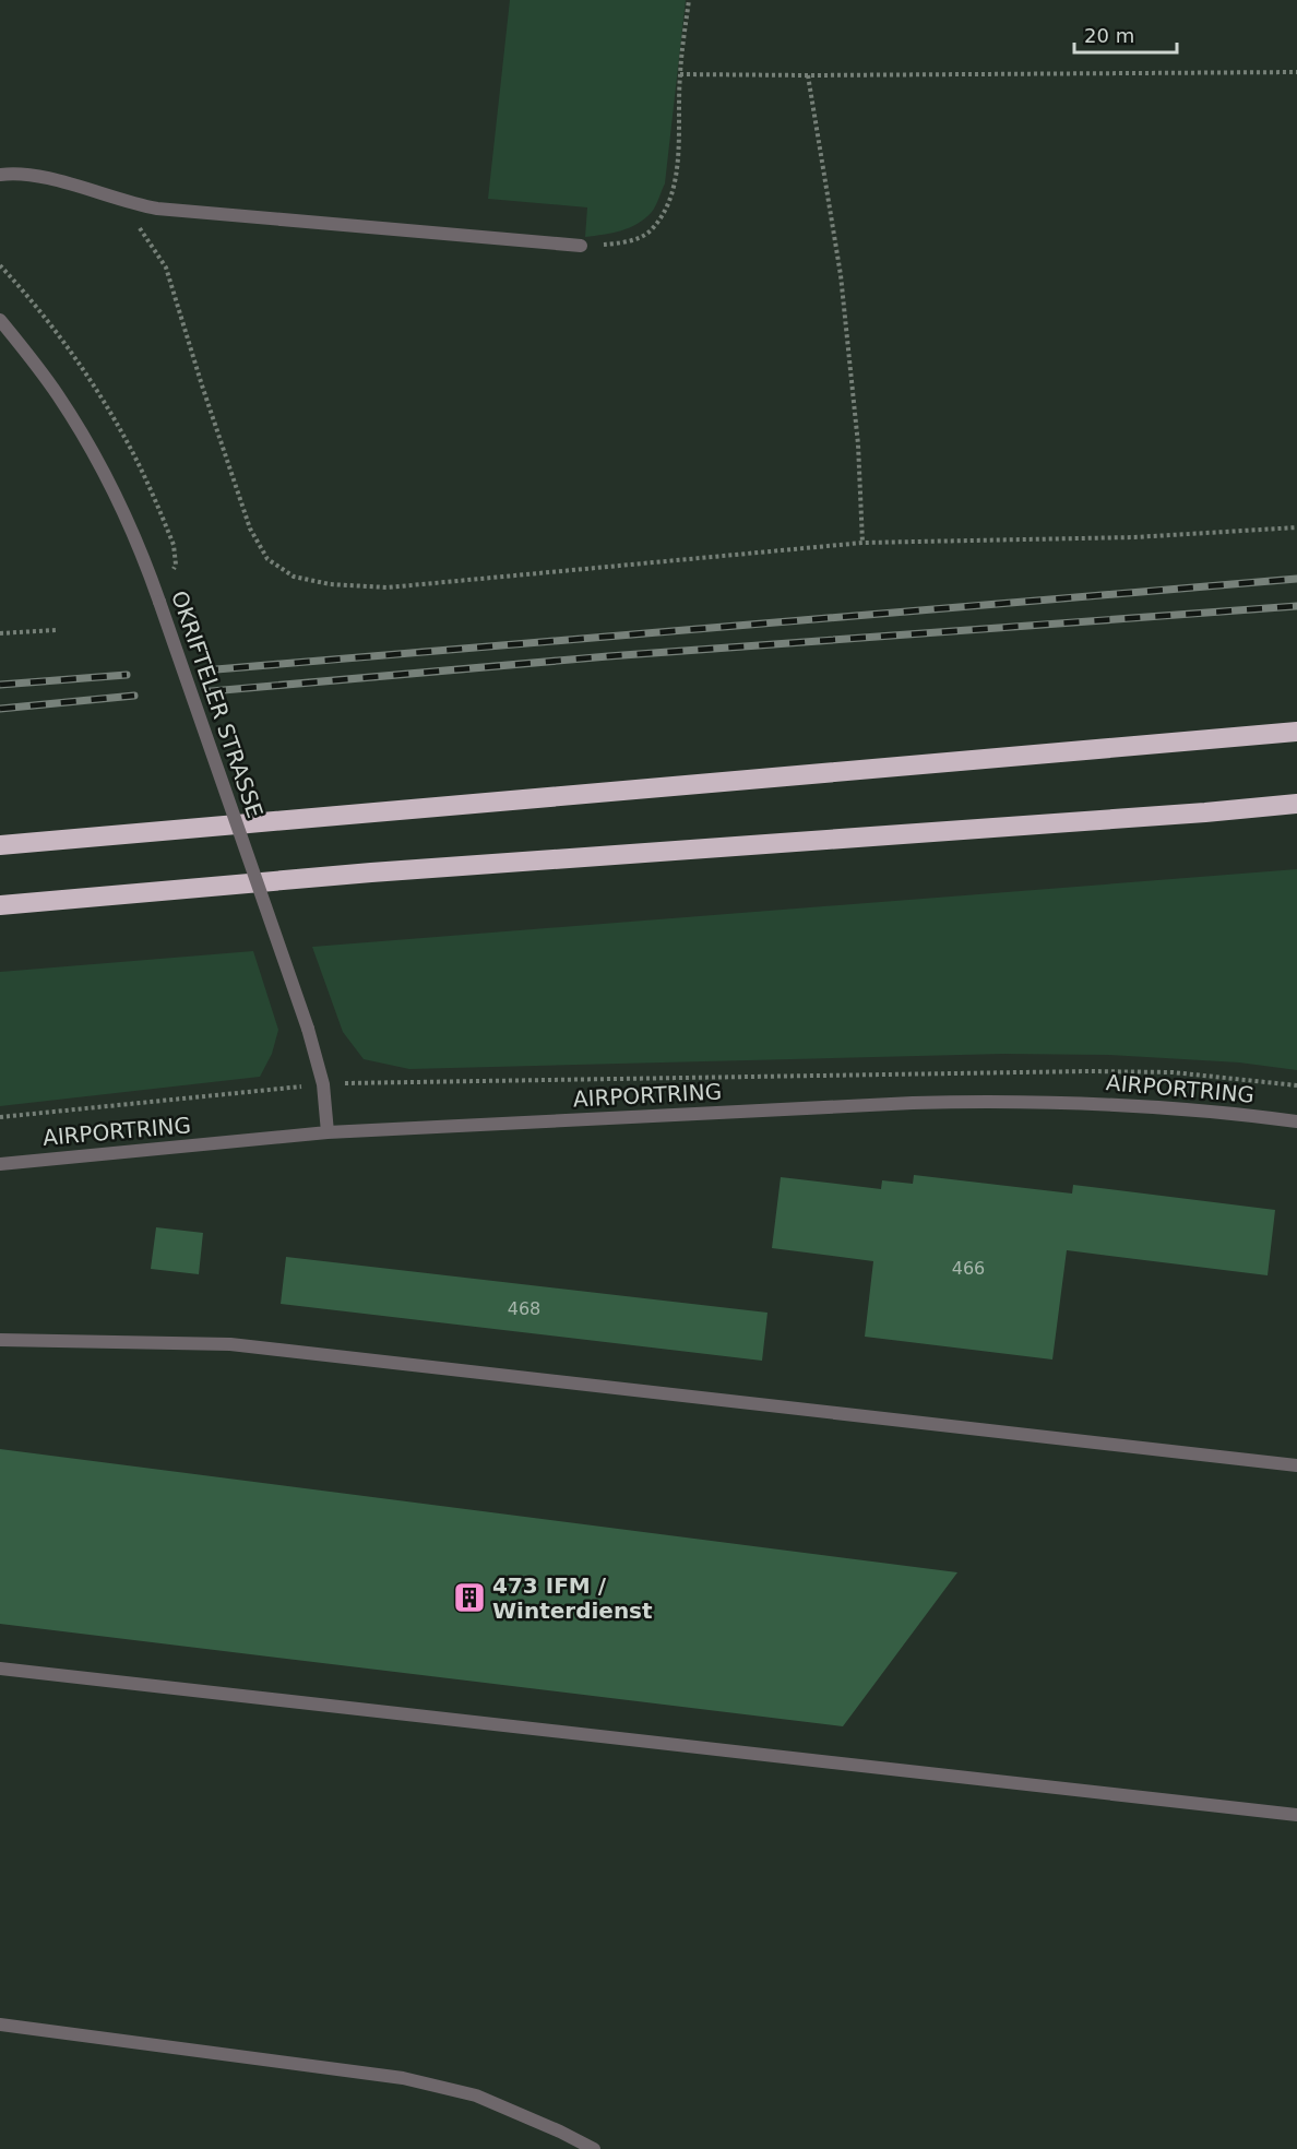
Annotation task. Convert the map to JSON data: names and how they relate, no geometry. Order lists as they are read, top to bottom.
{
  "streets": {
    "street": ["OKRIFTELER STRASSE", "AIRPORTRING"]
  },
  "crossings": [
    ["OKRIFTELER STRASSE", "AIRPORTRING"]
  ],
  "places": {
    "building": ["473 IFM / Winterdienst"]
  },
  "house_numbers": ["466", "468"],
  "scale_bar": "20 m"
}
